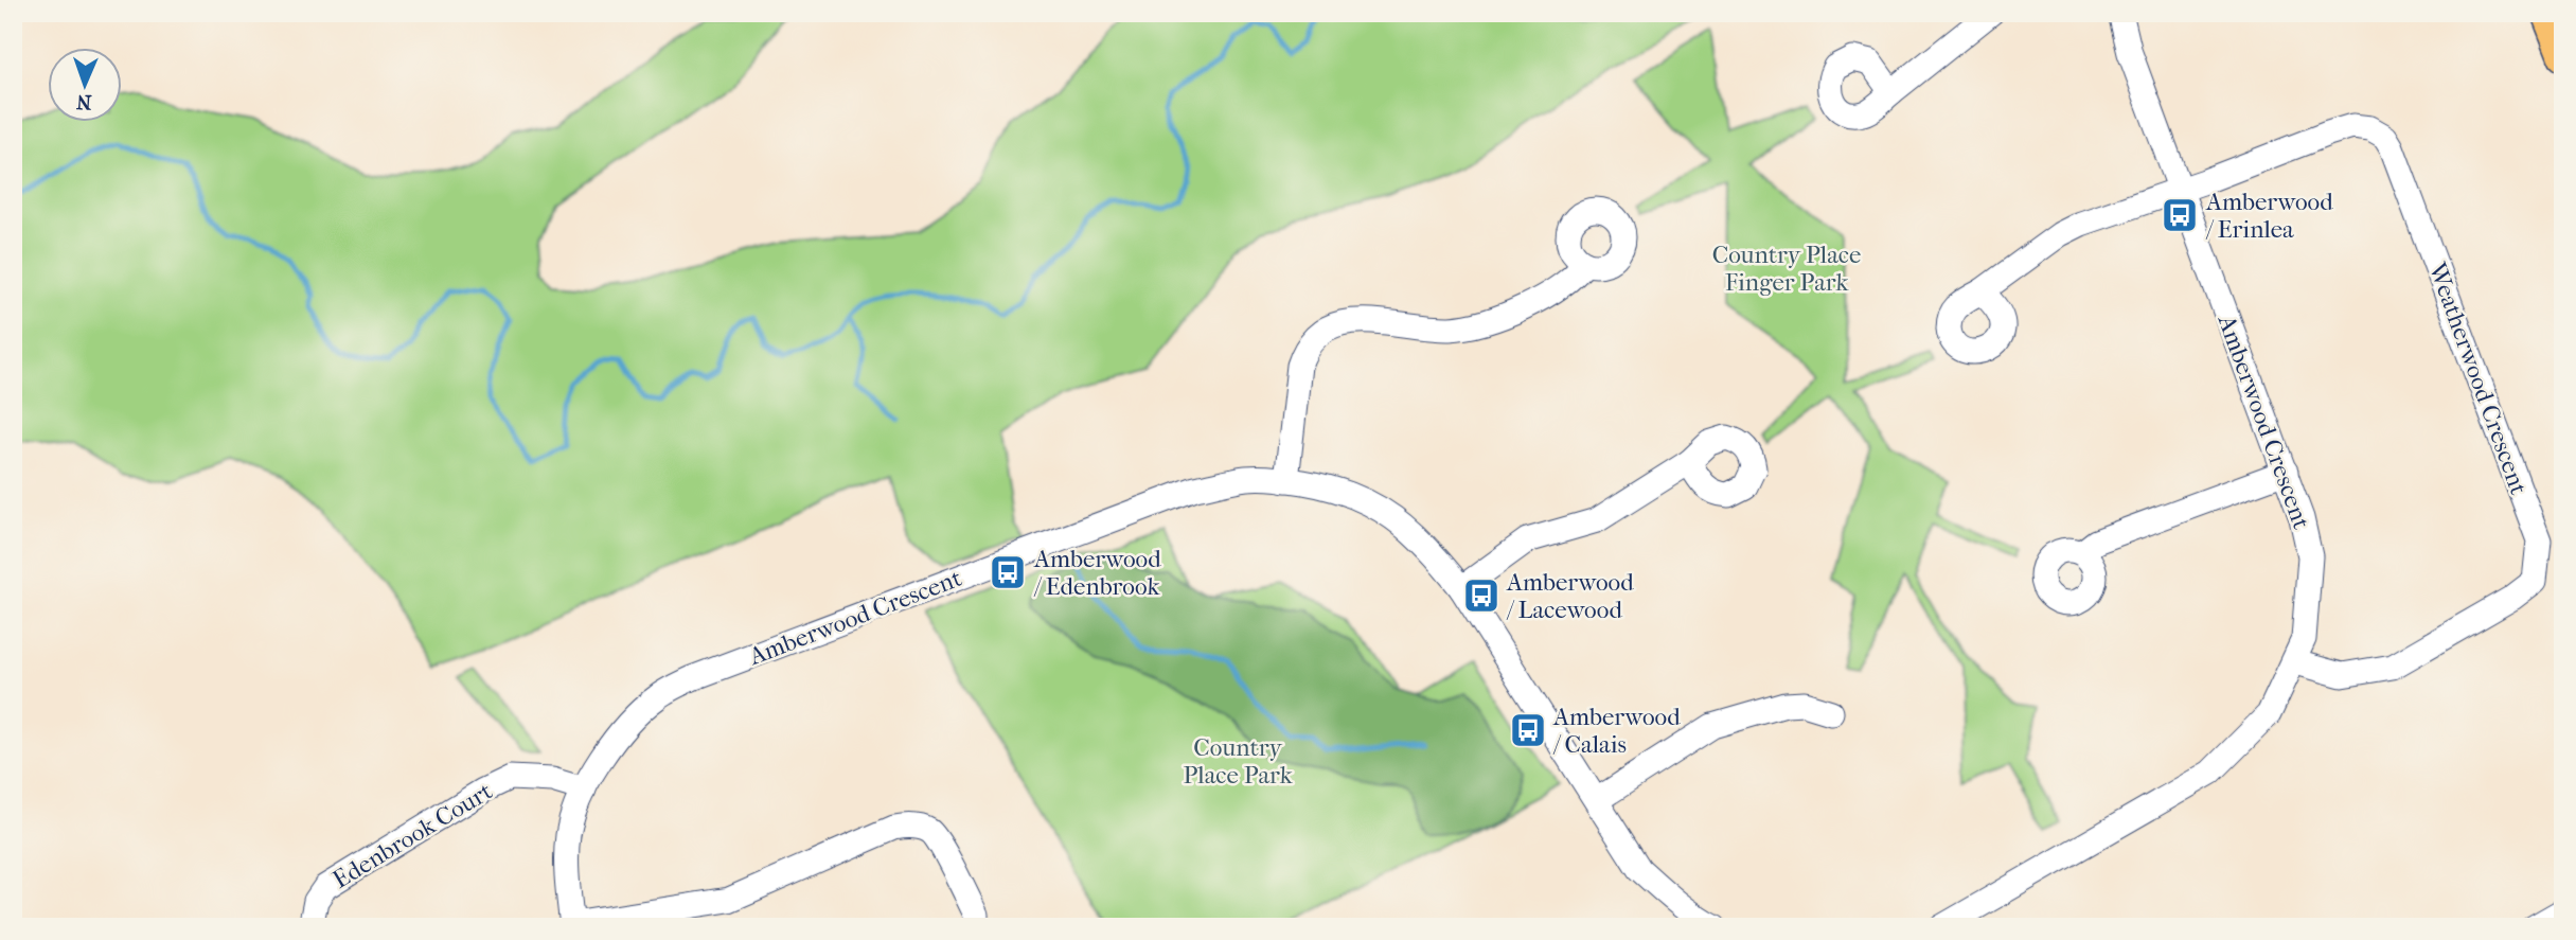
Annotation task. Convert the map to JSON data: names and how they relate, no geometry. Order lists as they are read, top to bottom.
{
  "streets": {
    "street": ["Weatherwood Crescent", "Amberwood Crescent", "Edenbrook Court"]
  },
  "crossings": [
    ["Weatherwood Crescent", "Amberwood Crescent"],
    ["Amberwood Crescent", "Edenbrook Court"]
  ],
  "parks": ["Country Place Finger Park", "Country Place Park"],
  "places": {
    "bus stop": [
      "Amberwood / Erinlea",
      "Amberwood / Edenbrook",
      "Amberwood / Lacewood",
      "Amberwood / Calais"
    ]
  },
  "north": "bottom"
}
